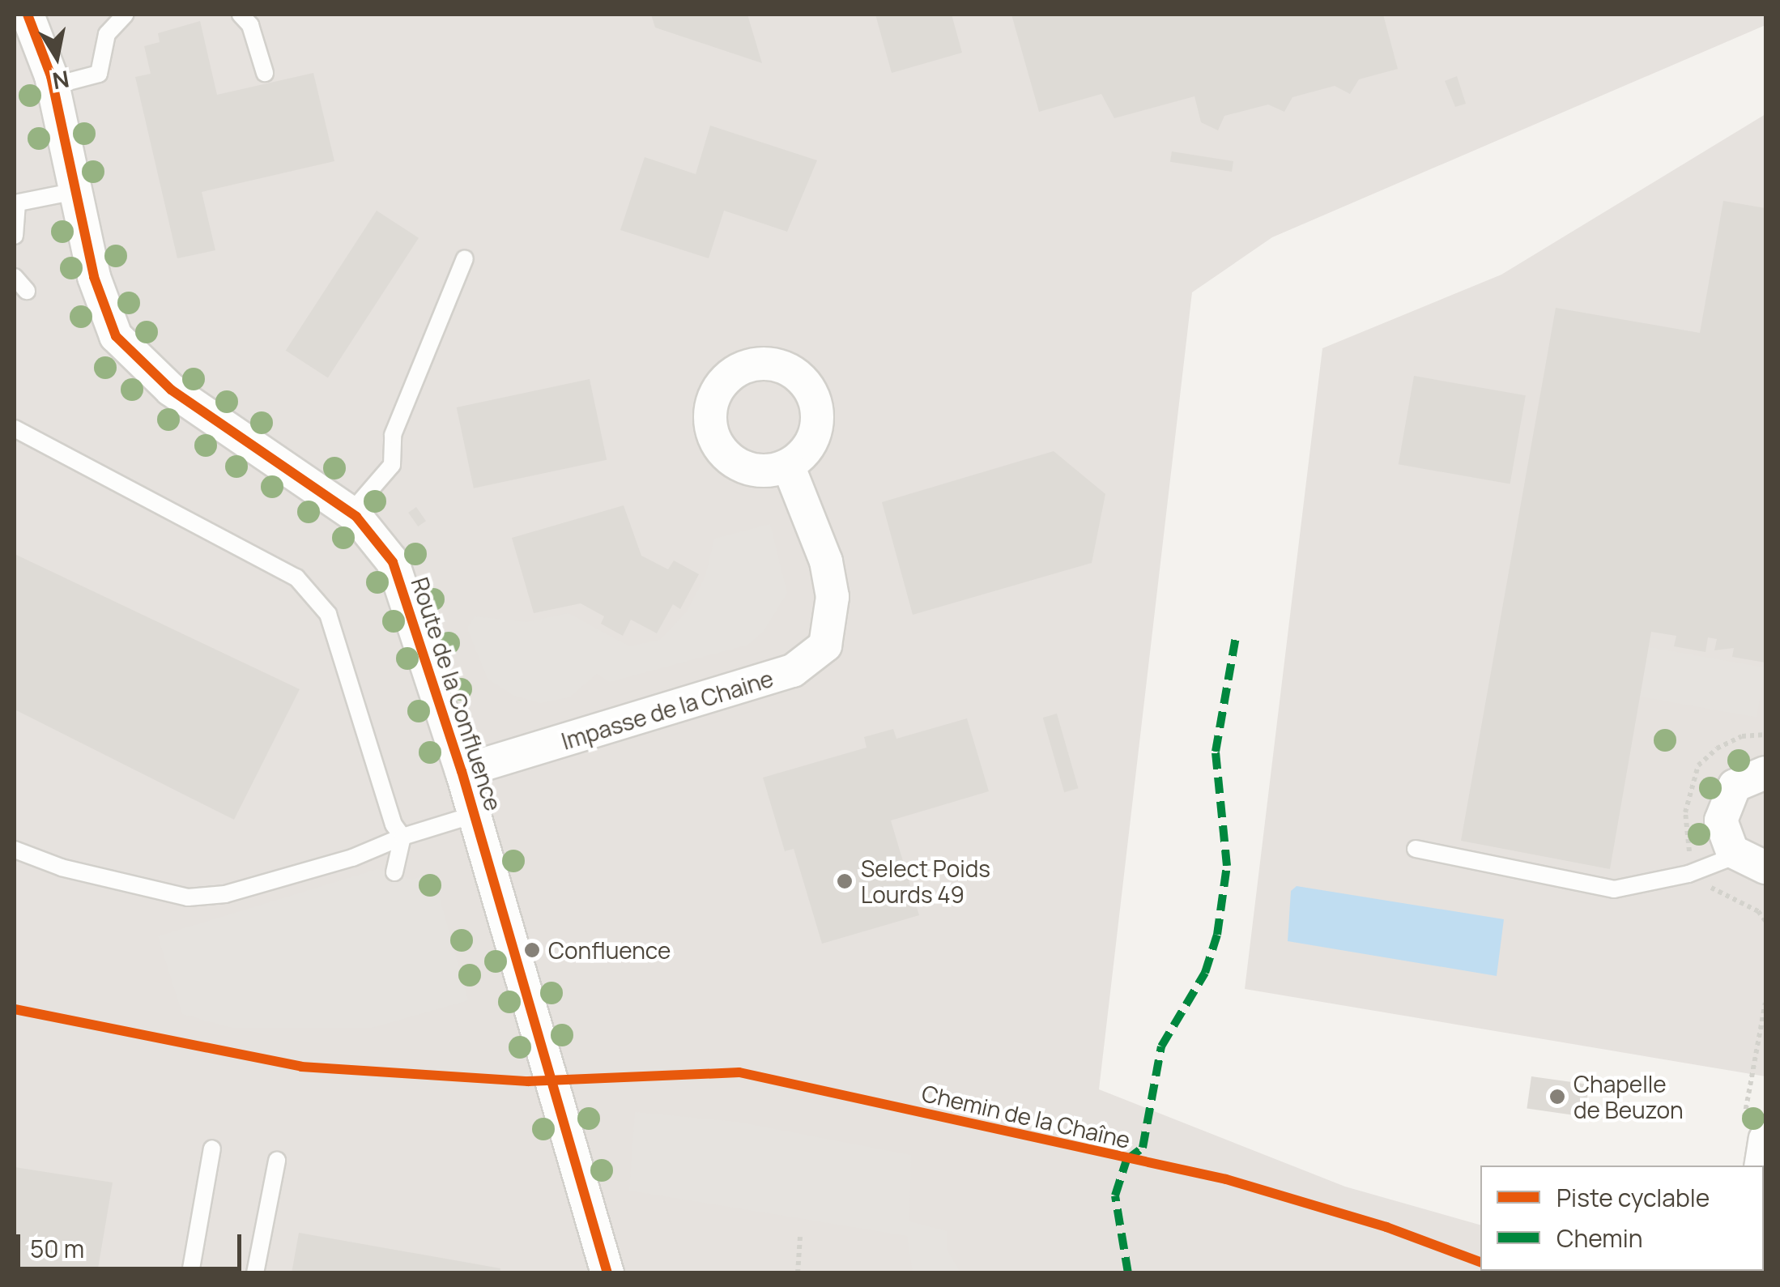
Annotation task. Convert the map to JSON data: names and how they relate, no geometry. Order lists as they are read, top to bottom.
{
  "streets": {
    "street": ["Route de la Confluence", "Impasse de la Chaine"],
    "cycle path": ["Chemin de la Chaîne"]
  },
  "crossings": [
    ["Route de la Confluence", "Impasse de la Chaine"]
  ],
  "places": ["Select Poids Lourds 49", "Confluence", "Chapelle de Beuzon"],
  "legend": ["Piste cyclable", "Chemin"],
  "scale_bar": "50 m",
  "north": "bottom"
}
